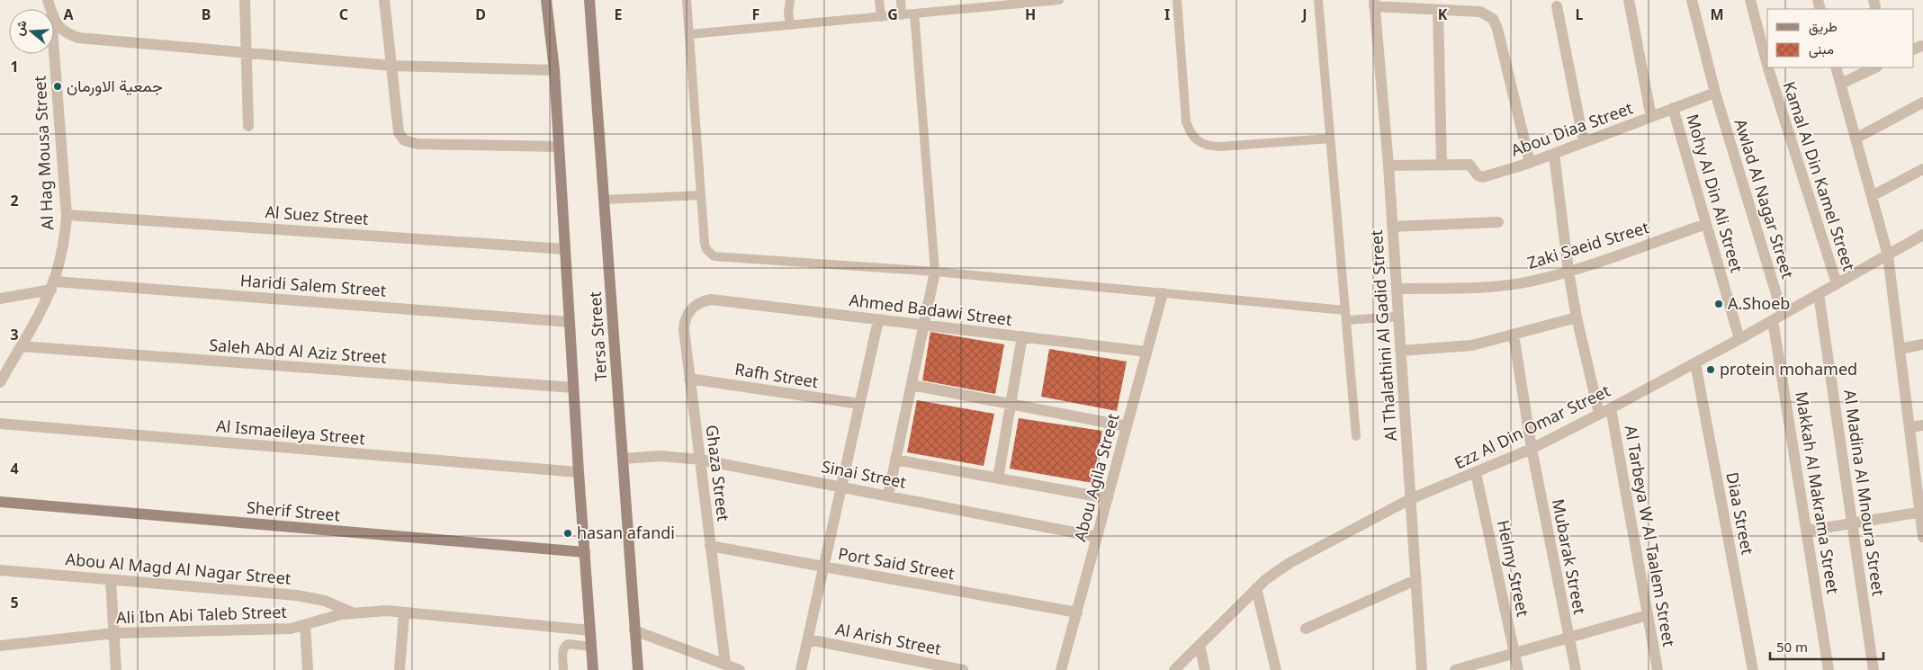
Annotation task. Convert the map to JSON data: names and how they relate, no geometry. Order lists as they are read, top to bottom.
{
  "streets": {
    "main road": ["Tersa Street", "Sherif Street"],
    "street": [
      "Abou Diaa Street",
      "Al Hag Mousa Street",
      "Kamal Al Din Kamel Street",
      "Mohy Al Din Ali Street",
      "Awlad Al Nagar Street",
      "Al Suez Street",
      "Zaki Saeid Street",
      "Haridi Salem Street",
      "Ahmed Badawi Street",
      "Al Thalathini Al Gadid Street",
      "Saleh Abd Al Aziz Street",
      "Rafh Street",
      "Ezz Al Din Omar Street",
      "Al Ismaeileya Street",
      "Ghaza Street",
      "Sinai Street",
      "Abou Agila Street",
      "Makkah Al Makrama Street",
      "Al Madina Al Mnoura Street",
      "Diaa Street",
      "Al Tarbeya W Al Taalem Street",
      "Mubarak Street",
      "Port Said Street",
      "Helmy Street",
      "Abou Al Magd Al Nagar Street",
      "Ali Ibn Abi Taleb Street",
      "Al Arish Street"
    ]
  },
  "crossings": [
    ["Abou Diaa Street", "Mohy Al Din Ali Street"],
    ["Abou Diaa Street", "Awlad Al Nagar Street"],
    ["Al Hag Mousa Street", "Al Suez Street"],
    ["Al Hag Mousa Street", "Haridi Salem Street"],
    ["Al Hag Mousa Street", "Saleh Abd Al Aziz Street"],
    ["Kamal Al Din Kamel Street", "Ezz Al Din Omar Street"],
    ["Mohy Al Din Ali Street", "Zaki Saeid Street"],
    ["Mohy Al Din Ali Street", "Ezz Al Din Omar Street"],
    ["Awlad Al Nagar Street", "Ezz Al Din Omar Street"],
    ["Awlad Al Nagar Street", "Makkah Al Makrama Street"],
    ["Al Suez Street", "Tersa Street"],
    ["Zaki Saeid Street", "Al Thalathini Al Gadid Street"],
    ["Haridi Salem Street", "Tersa Street"],
    ["Ahmed Badawi Street", "Ghaza Street"],
    ["Ahmed Badawi Street", "Abou Agila Street"],
    ["Al Thalathini Al Gadid Street", "Ezz Al Din Omar Street"],
    ["Tersa Street", "Saleh Abd Al Aziz Street"],
    ["Tersa Street", "Al Ismaeileya Street"],
    ["Tersa Street", "Sinai Street"],
    ["Tersa Street", "Sherif Street"],
    ["Tersa Street", "Ali Ibn Abi Taleb Street"],
    ["Rafh Street", "Ghaza Street"],
    ["Ezz Al Din Omar Street", "Makkah Al Makrama Street"],
    ["Ezz Al Din Omar Street", "Al Madina Al Mnoura Street"],
    ["Ezz Al Din Omar Street", "Diaa Street"],
    ["Ezz Al Din Omar Street", "Al Tarbeya W Al Taalem Street"],
    ["Ezz Al Din Omar Street", "Mubarak Street"],
    ["Ezz Al Din Omar Street", "Helmy Street"],
    ["Ghaza Street", "Sinai Street"],
    ["Ghaza Street", "Port Said Street"],
    ["Sinai Street", "Abou Agila Street"],
    ["Abou Agila Street", "Port Said Street"],
    ["Abou Al Magd Al Nagar Street", "Ali Ibn Abi Taleb Street"]
  ],
  "places": [
    "جمعية الاورمان",
    "A.Shoeb",
    "protein mohamed",
    "hasan afandi"
  ],
  "legend": ["طريق", "مبنى"],
  "scale_bar": "50 m",
  "north": "left",
  "grid": {
    "columns": [
      "A",
      "B",
      "C",
      "D",
      "E",
      "F",
      "G",
      "H",
      "I",
      "J",
      "K",
      "L",
      "M"
    ],
    "rows": [
      "1",
      "2",
      "3",
      "4",
      "5"
    ]
  }
}
